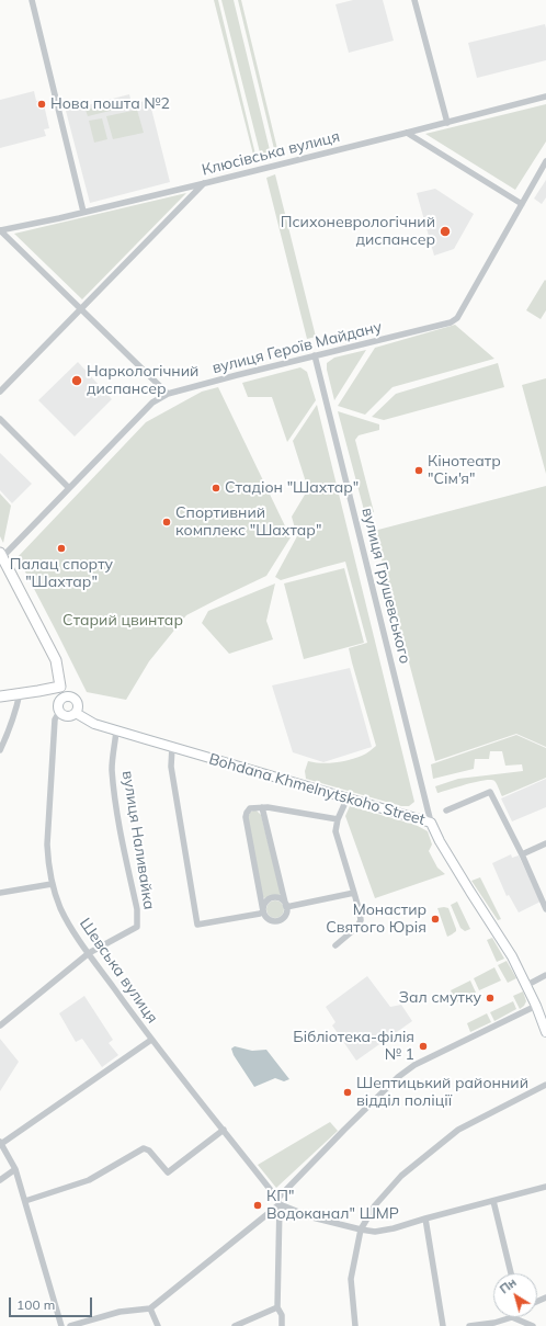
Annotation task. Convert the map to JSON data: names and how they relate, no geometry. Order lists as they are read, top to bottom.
{
  "streets": {
    "main road": ["Bohdana Khmelnytskoho Street"],
    "street": [
      "Клюсівська вулиця",
      "вулиця Героїв Майдану",
      "вулиця Грушевського",
      "вулиця Наливайка",
      "Шевська вулиця"
    ]
  },
  "crossings": [
    ["вулиця Героїв Майдану", "вулиця Грушевського"],
    ["вулиця Грушевського", "Bohdana Khmelnytskoho Street"],
    ["Bohdana Khmelnytskoho Street", "вулиця Наливайка"],
    ["Bohdana Khmelnytskoho Street", "Шевська вулиця"],
    ["вулиця Наливайка", "Шевська вулиця"]
  ],
  "parks": ["Старий цвинтар"],
  "places": [
    "Нова пошта №2",
    "Психоневрологічний диспансер",
    "Наркологічний диспансер",
    "Кінотеатр \"Сім'я\"",
    "Стадіон \"Шахтар\"",
    "Спортивний комплекс \"Шахтар\"",
    "Палац спорту \"Шахтар\"",
    "Монастир Святого Юрія",
    "Зал смутку",
    "Бiблiотека-фiлiя № 1",
    "Шептицький районний відділ поліції",
    "КП\" Водоканал\" ШМР"
  ],
  "scale_bar": "100 m",
  "north": "top left"
}
